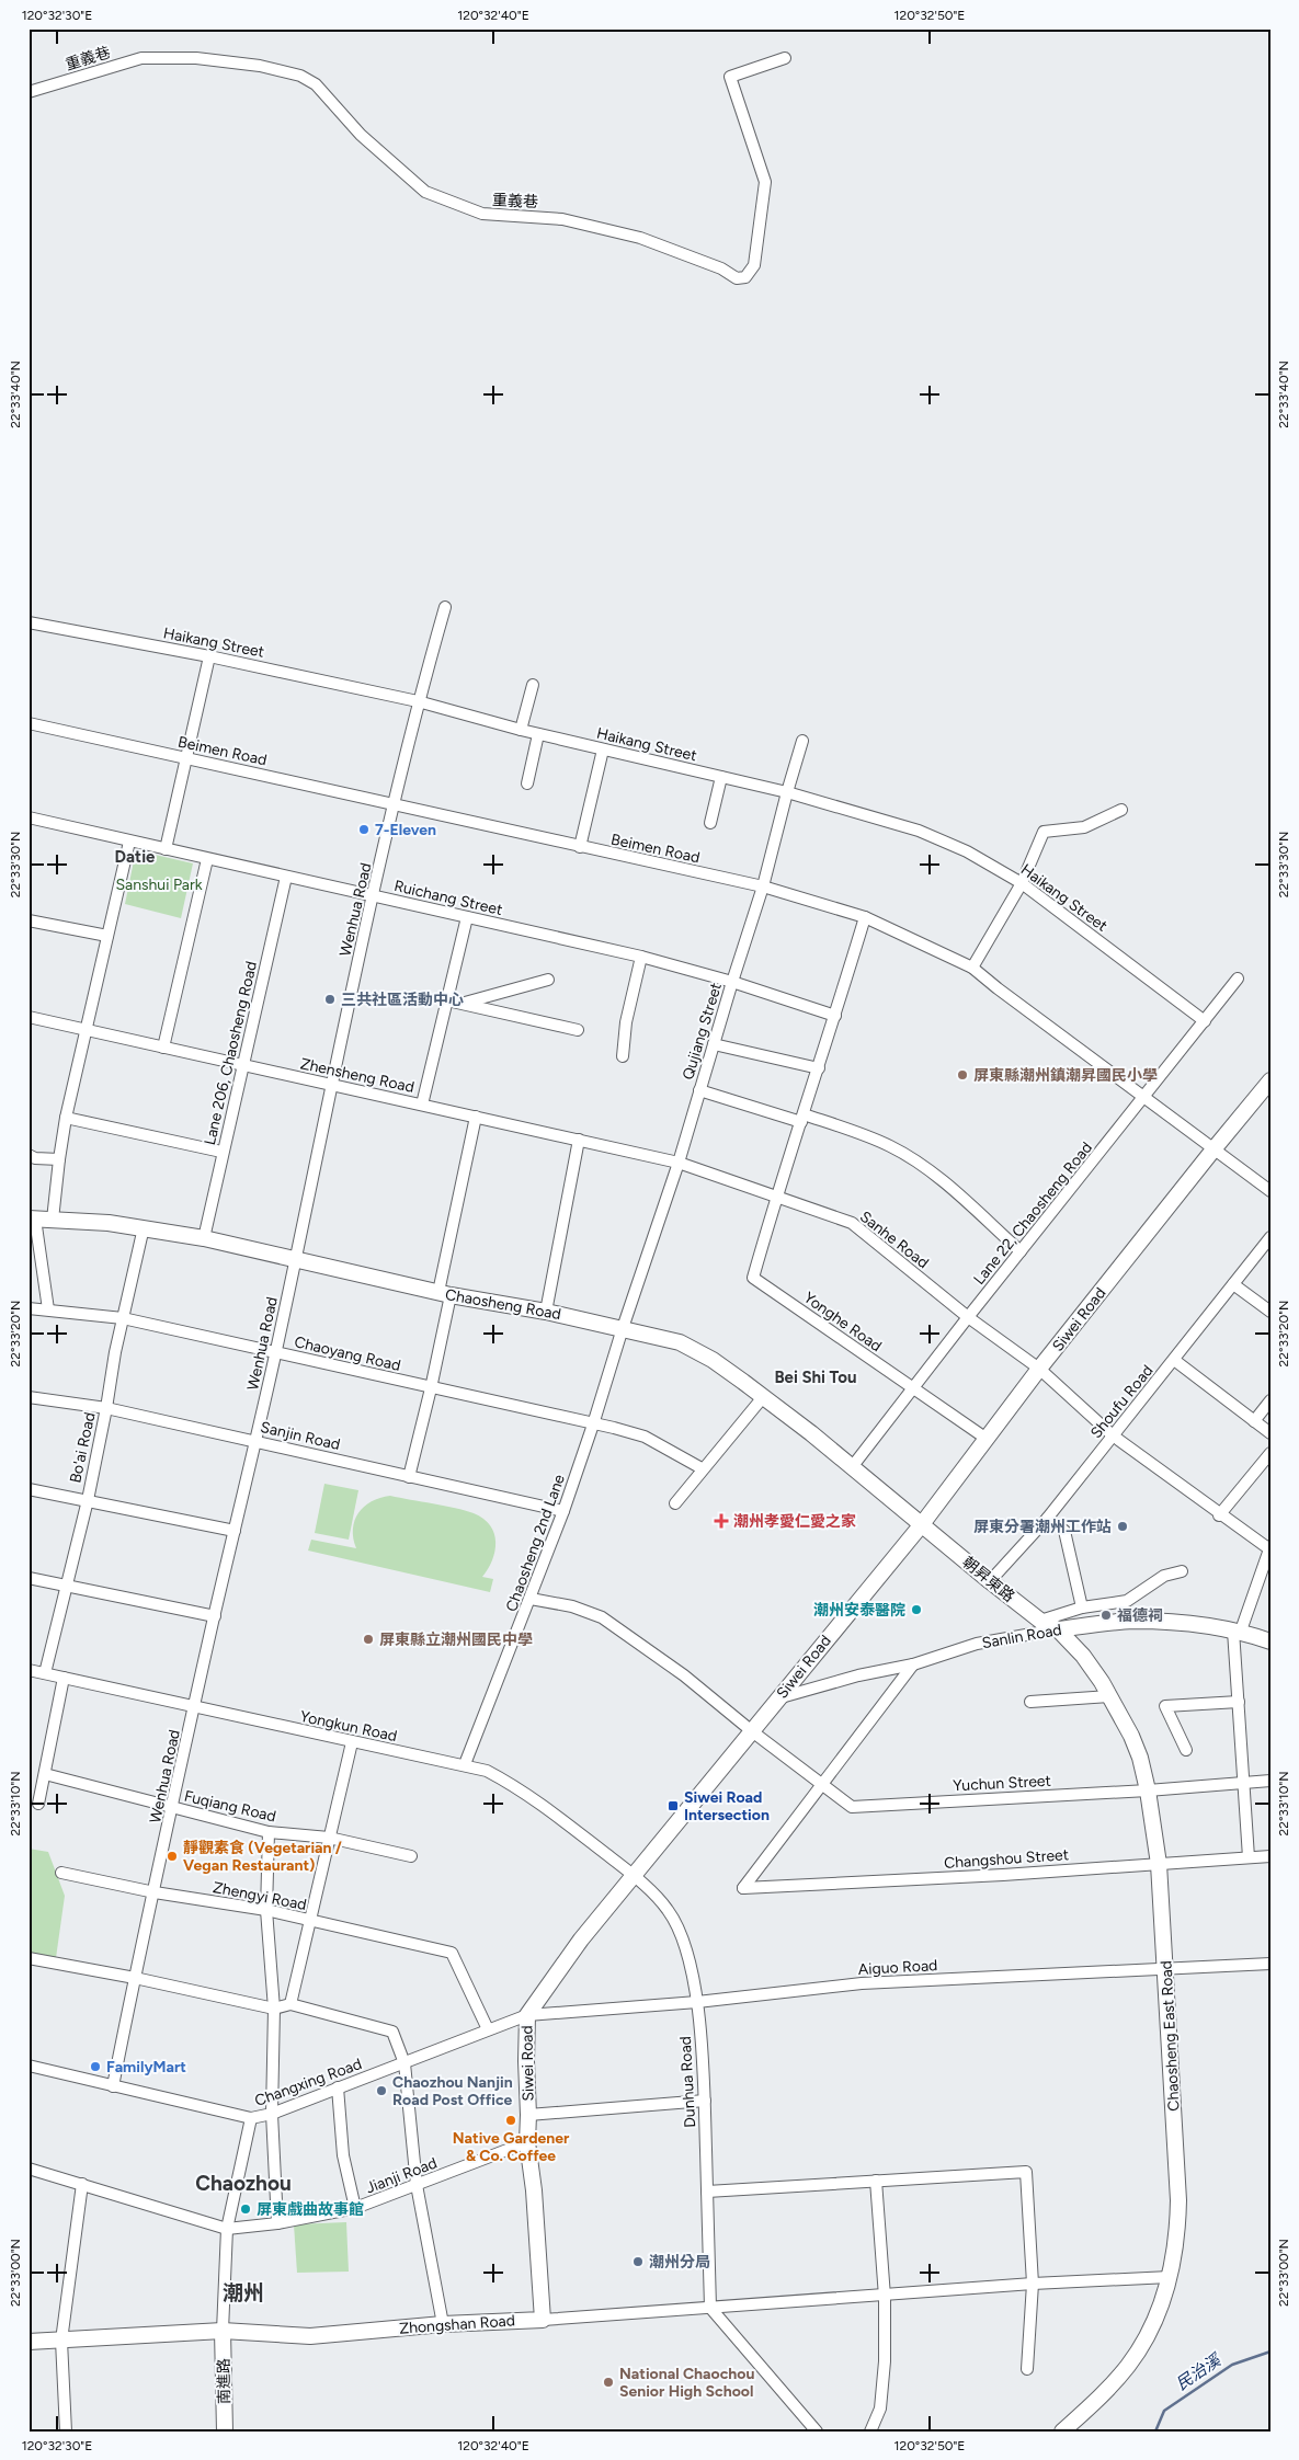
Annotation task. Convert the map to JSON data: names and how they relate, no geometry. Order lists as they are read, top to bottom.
{
  "streets": {
    "main road": [
      "Chaosheng Road",
      "Siwei Road",
      "朝昇東路",
      "Sanlin Road",
      "Chaosheng East Road",
      "Zhongshan Road",
      "南進路"
    ],
    "street": [
      "重義巷",
      "Haikang Street",
      "Beimen Road",
      "Ruichang Street",
      "Wenhua Road",
      "Qujiang Street",
      "Lane 206, Chaosheng Road",
      "Zhensheng Road",
      "Lane 22, Chaosheng Road",
      "Sanhe Road",
      "Yonghe Road",
      "Chaoyang Road",
      "Shoufu Road",
      "Sanjin Road",
      "Bo'ai Road",
      "Chaosheng 2nd Lane",
      "Yongkun Road",
      "Yuchun Street",
      "Fuqiang Road",
      "Changshou Street",
      "Zhengyi Road",
      "Aiguo Road",
      "Changxing Road",
      "Dunhua Road",
      "Jianji Road"
    ]
  },
  "crossings": [
    ["Haikang Street", "Wenhua Road"],
    ["Haikang Street", "Qujiang Street"],
    ["Haikang Street", "Lane 22, Chaosheng Road"],
    ["Beimen Road", "Wenhua Road"],
    ["Beimen Road", "Qujiang Street"],
    ["Beimen Road", "Lane 22, Chaosheng Road"],
    ["Beimen Road", "Siwei Road"],
    ["Ruichang Street", "Wenhua Road"],
    ["Ruichang Street", "Qujiang Street"],
    ["Ruichang Street", "Lane 206, Chaosheng Road"],
    ["Wenhua Road", "Zhensheng Road"],
    ["Wenhua Road", "Chaosheng Road"],
    ["Wenhua Road", "Chaoyang Road"],
    ["Wenhua Road", "Sanjin Road"],
    ["Wenhua Road", "Yongkun Road"],
    ["Wenhua Road", "Fuqiang Road"],
    ["Wenhua Road", "Zhengyi Road"],
    ["Wenhua Road", "Changxing Road"],
    ["Qujiang Street", "Zhensheng Road"],
    ["Qujiang Street", "Sanhe Road"],
    ["Qujiang Street", "Chaosheng Road"],
    ["Qujiang Street", "Chaosheng 2nd Lane"],
    ["Lane 206, Chaosheng Road", "Zhensheng Road"],
    ["Lane 206, Chaosheng Road", "Chaosheng Road"],
    ["Zhensheng Road", "Sanhe Road"],
    ["Lane 22, Chaosheng Road", "Sanhe Road"],
    ["Lane 22, Chaosheng Road", "Chaosheng Road"],
    ["Lane 22, Chaosheng Road", "Yonghe Road"],
    ["Sanhe Road", "Siwei Road"],
    ["Sanhe Road", "Yonghe Road"],
    ["Sanhe Road", "Shoufu Road"],
    ["Chaosheng Road", "Siwei Road"],
    ["Chaosheng Road", "Bo'ai Road"],
    ["Chaosheng Road", "Chaosheng 2nd Lane"],
    ["Chaosheng Road", "朝昇東路"],
    ["Siwei Road", "Yonghe Road"],
    ["Siwei Road", "朝昇東路"],
    ["Siwei Road", "Sanlin Road"],
    ["Siwei Road", "Yongkun Road"],
    ["Siwei Road", "Yuchun Street"],
    ["Siwei Road", "Aiguo Road"],
    ["Siwei Road", "Changxing Road"],
    ["Siwei Road", "Dunhua Road"],
    ["Siwei Road", "Jianji Road"],
    ["Siwei Road", "Zhongshan Road"],
    ["Chaoyang Road", "Bo'ai Road"],
    ["Chaoyang Road", "Chaosheng 2nd Lane"],
    ["Shoufu Road", "朝昇東路"],
    ["Sanjin Road", "Bo'ai Road"],
    ["Sanjin Road", "Chaosheng 2nd Lane"],
    ["Bo'ai Road", "Yongkun Road"],
    ["Chaosheng 2nd Lane", "Yongkun Road"],
    ["Chaosheng 2nd Lane", "Yuchun Street"],
    ["朝昇東路", "Sanlin Road"],
    ["朝昇東路", "Chaosheng East Road"],
    ["Sanlin Road", "Chaosheng East Road"],
    ["Yongkun Road", "Dunhua Road"],
    ["Yuchun Street", "Changshou Street"],
    ["Yuchun Street", "Chaosheng East Road"],
    ["Changshou Street", "Chaosheng East Road"],
    ["Zhengyi Road", "Changxing Road"],
    ["Aiguo Road", "Chaosheng East Road"],
    ["Aiguo Road", "Changxing Road"],
    ["Aiguo Road", "Dunhua Road"],
    ["Chaosheng East Road", "Zhongshan Road"],
    ["Dunhua Road", "Zhongshan Road"],
    ["Zhongshan Road", "南進路"]
  ],
  "districts": [
    "Datie",
    "Bei Shi Tou",
    "Chaozhou",
    "潮州"
  ],
  "water": ["民治溪"],
  "parks": ["Sanshui Park"],
  "places": {
    "other": [
      "7-Eleven",
      "三共社區活動中心",
      "屏東縣潮州鎮潮昇國民小學",
      "屏東分署潮州工作站",
      "潮州安泰醫院",
      "福德祠",
      "屏東縣立潮州國民中學",
      "靜觀素食 (Vegetarian / Vegan Restaurant)",
      "FamilyMart",
      "Chaozhou Nanjin Road Post Office",
      "Native Gardener & Co. Coffee",
      "屏東戲曲故事館",
      "潮州分局",
      "National Chaochou Senior High School"
    ],
    "health": ["潮州孝愛仁愛之家"],
    "transit": ["Siwei Road Intersection"]
  },
  "coordinates": [
    "120°32'30\"E",
    "120°32'40\"E",
    "120°32'50\"E",
    "22°33'40\"N",
    "22°33'30\"N",
    "22°33'20\"N",
    "22°33'10\"N",
    "22°33'00\"N"
  ]
}
